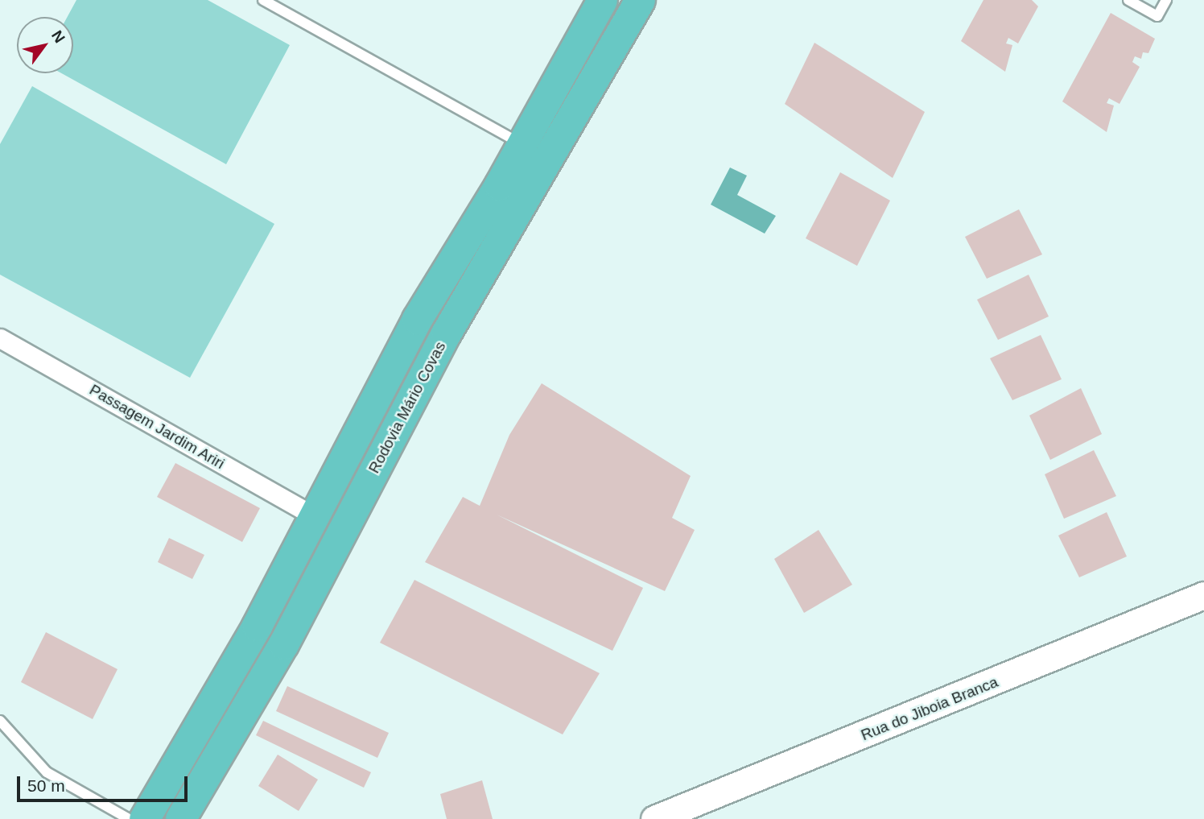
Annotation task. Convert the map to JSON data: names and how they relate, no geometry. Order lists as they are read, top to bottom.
{
  "streets": {
    "main road": ["Rodovia Mário Covas", "Rua do Jiboia Branca"],
    "street": ["Passagem Jardim Ariri"]
  },
  "scale_bar": "50 m",
  "north": "top right"
}
